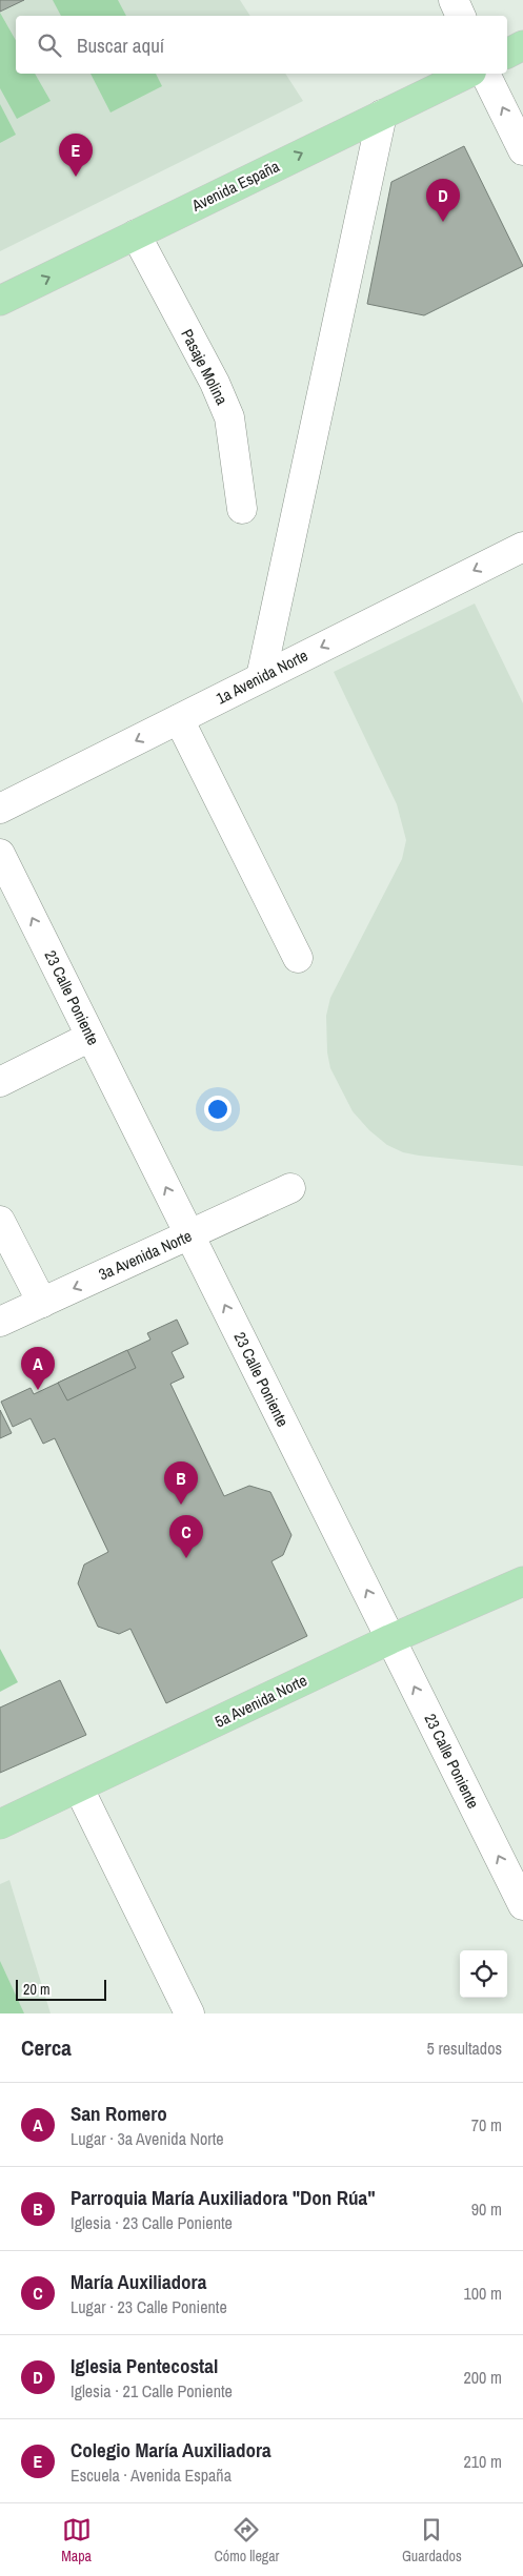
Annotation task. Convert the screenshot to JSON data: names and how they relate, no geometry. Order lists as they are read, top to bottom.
{
  "streets": {
    "main road": ["Avenida España", "5a Avenida Norte"],
    "street": [
      "Pasaje Molina",
      "1a Avenida Norte",
      "23 Calle Poniente",
      "3a Avenida Norte"
    ]
  },
  "crossings": [
    ["Avenida España", "Pasaje Molina"],
    ["23 Calle Poniente", "3a Avenida Norte"],
    ["23 Calle Poniente", "5a Avenida Norte"]
  ],
  "one_way": ["Avenida España", "1a Avenida Norte", "23 Calle Poniente"],
  "scale_bar": "20 m",
  "page": {
    "search": "Buscar aquí",
    "pins": [
      "E",
      "D",
      "A",
      "B",
      "C"
    ],
    "scale": "20 m",
    "heading": ["Cerca", "5 resultados"],
    "list": [
      {
        "mark": "A",
        "name": "San Romero",
        "note": "Lugar · 3a Avenida Norte",
        "value": "70 m"
      },
      {
        "mark": "B",
        "name": "Parroquia María Auxiliadora \"Don Rúa\"",
        "note": "Iglesia · 23 Calle Poniente",
        "value": "90 m"
      },
      {
        "mark": "C",
        "name": "María Auxiliadora",
        "note": "Lugar · 23 Calle Poniente",
        "value": "100 m"
      },
      {
        "mark": "D",
        "name": "Iglesia Pentecostal",
        "note": "Iglesia · 21 Calle Poniente",
        "value": "200 m"
      },
      {
        "mark": "E",
        "name": "Colegio María Auxiliadora",
        "note": "Escuela · Avenida España",
        "value": "210 m"
      }
    ],
    "nav": ["Mapa", "Cómo llegar", "Guardados"]
  }
}
